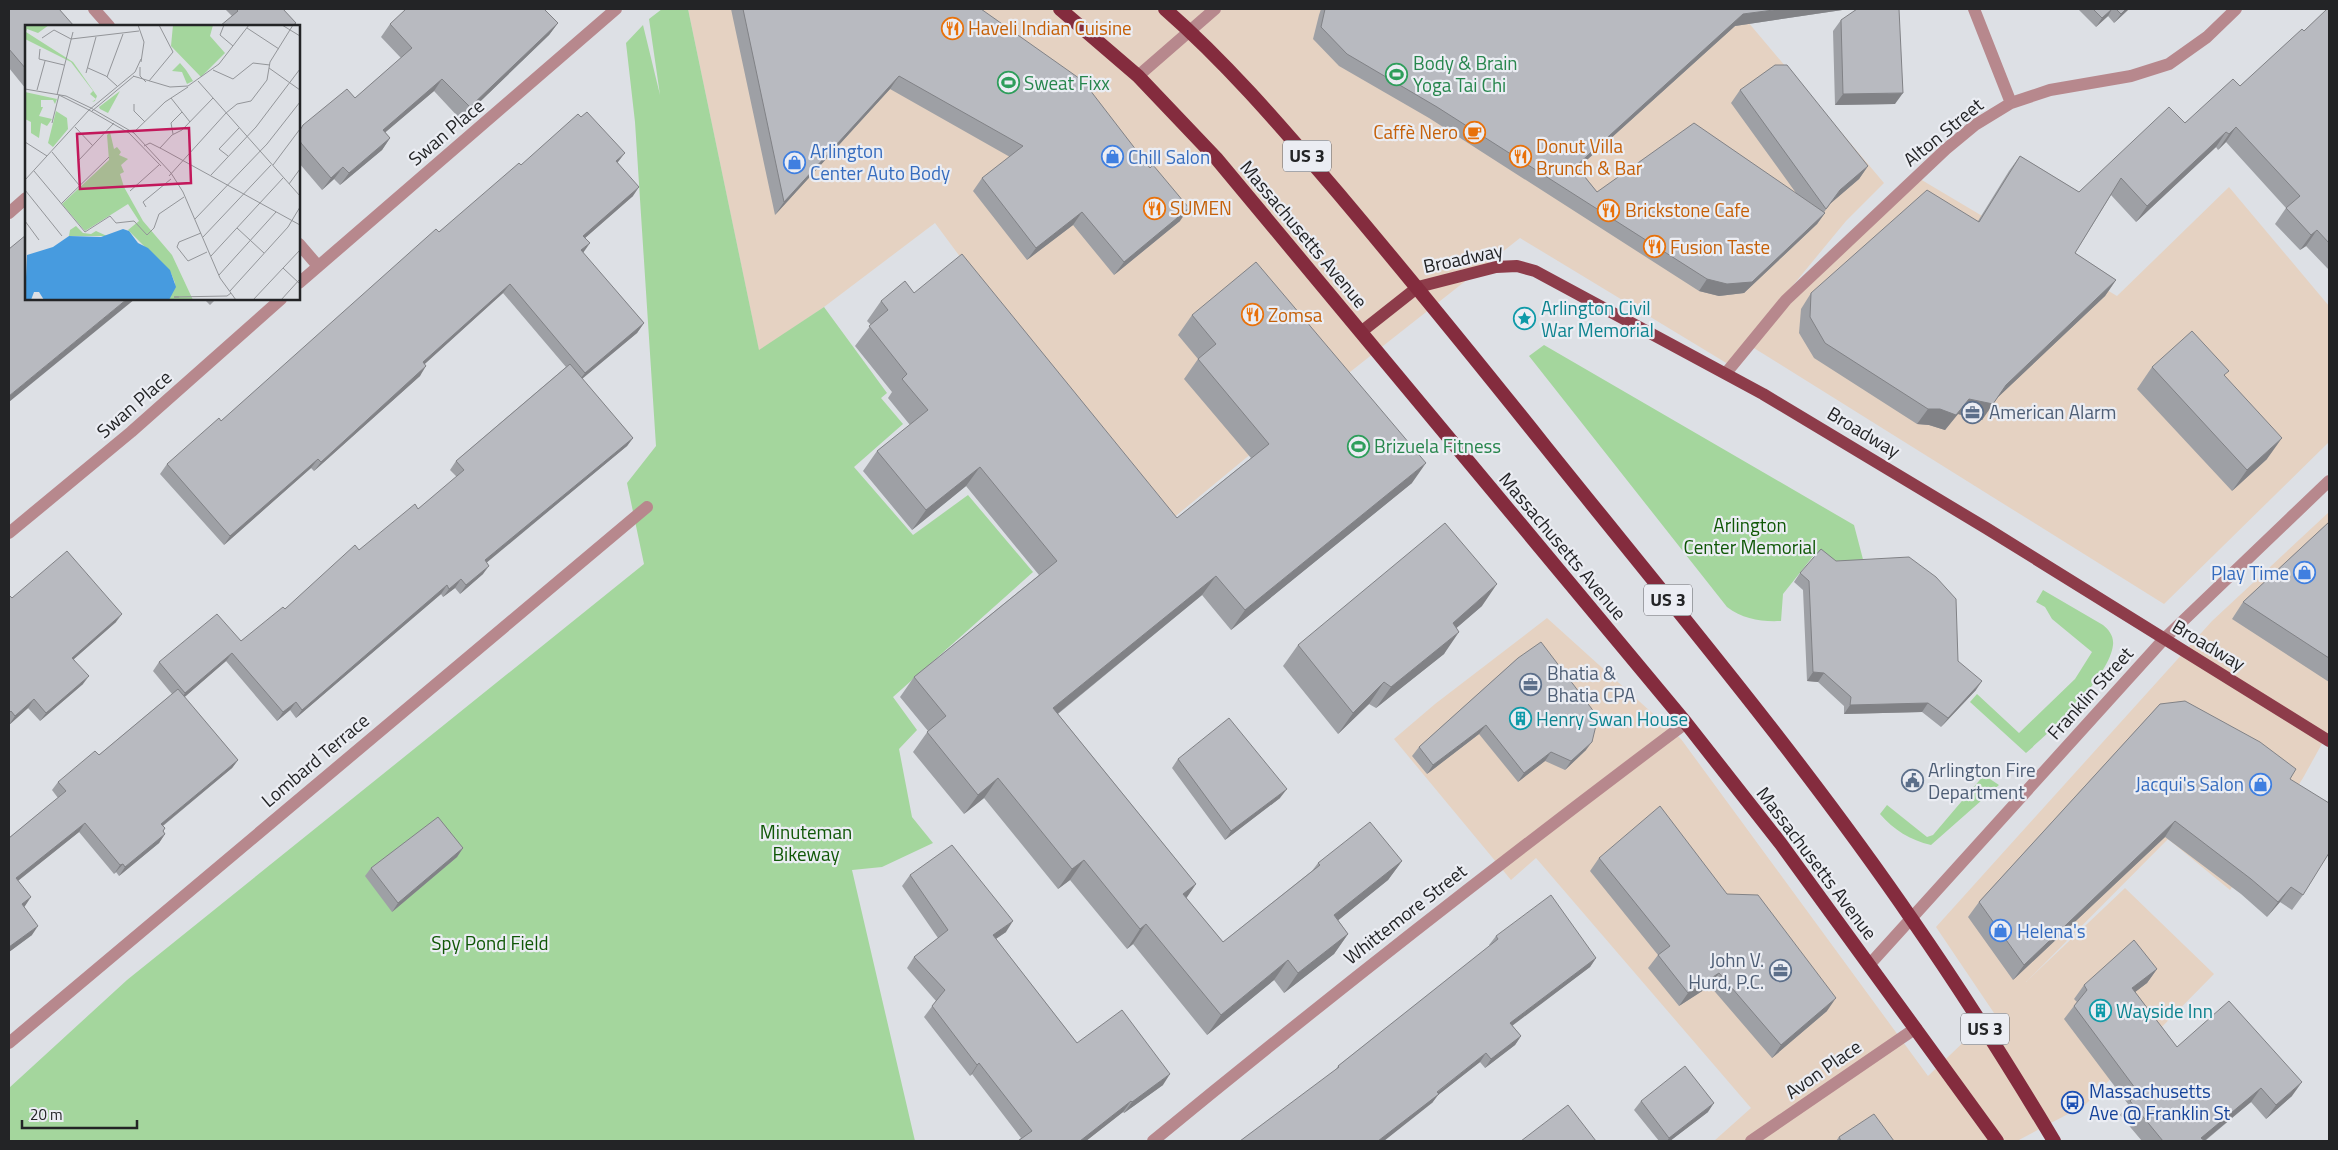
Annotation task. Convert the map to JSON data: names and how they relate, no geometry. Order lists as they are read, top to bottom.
{
  "streets": {
    "highway": ["US 3", "Massachusetts Avenue"],
    "main road": ["Broadway"],
    "street": [
      "Swan Place",
      "Alton Street",
      "Franklin Street",
      "Lombard Terrace",
      "Whittemore Street",
      "Avon Place"
    ]
  },
  "crossings": [
    ["Alton Street", "Broadway"],
    ["US 3", "Broadway"],
    ["US 3", "Franklin Street"],
    ["Massachusetts Avenue", "Broadway"],
    ["Massachusetts Avenue", "Franklin Street"],
    ["Massachusetts Avenue", "Whittemore Street"],
    ["Massachusetts Avenue", "Avon Place"],
    ["Broadway", "Franklin Street"]
  ],
  "parks": ["Arlington Center Memorial", "Minuteman Bikeway", "Spy Pond Field"],
  "places": {
    "restaurant": [
      "Haveli Indian Cuisine",
      "Donut Villa Brunch & Bar",
      "SUMEN",
      "Brickstone Cafe",
      "Fusion Taste",
      "Zomsa"
    ],
    "sports": ["Body & Brain Yoga Tai Chi", "Sweat Fixx", "Brizuela Fitness"],
    "cafe": ["Caffè Nero"],
    "shop": [
      "Chill Salon",
      "Arlington Center Auto Body",
      "Play Time",
      "Jacqui's Salon",
      "Helena's"
    ],
    "place": ["Arlington Civil War Memorial"],
    "office": ["American Alarm", "Bhatia & Bhatia CPA", "John V. Hurd, P.C."],
    "building": ["Henry Swan House", "Wayside Inn"],
    "public building": ["Arlington Fire Department"],
    "bus stop": ["Massachusetts Ave @ Franklin St"]
  },
  "scale_bar": "20 m"
}
